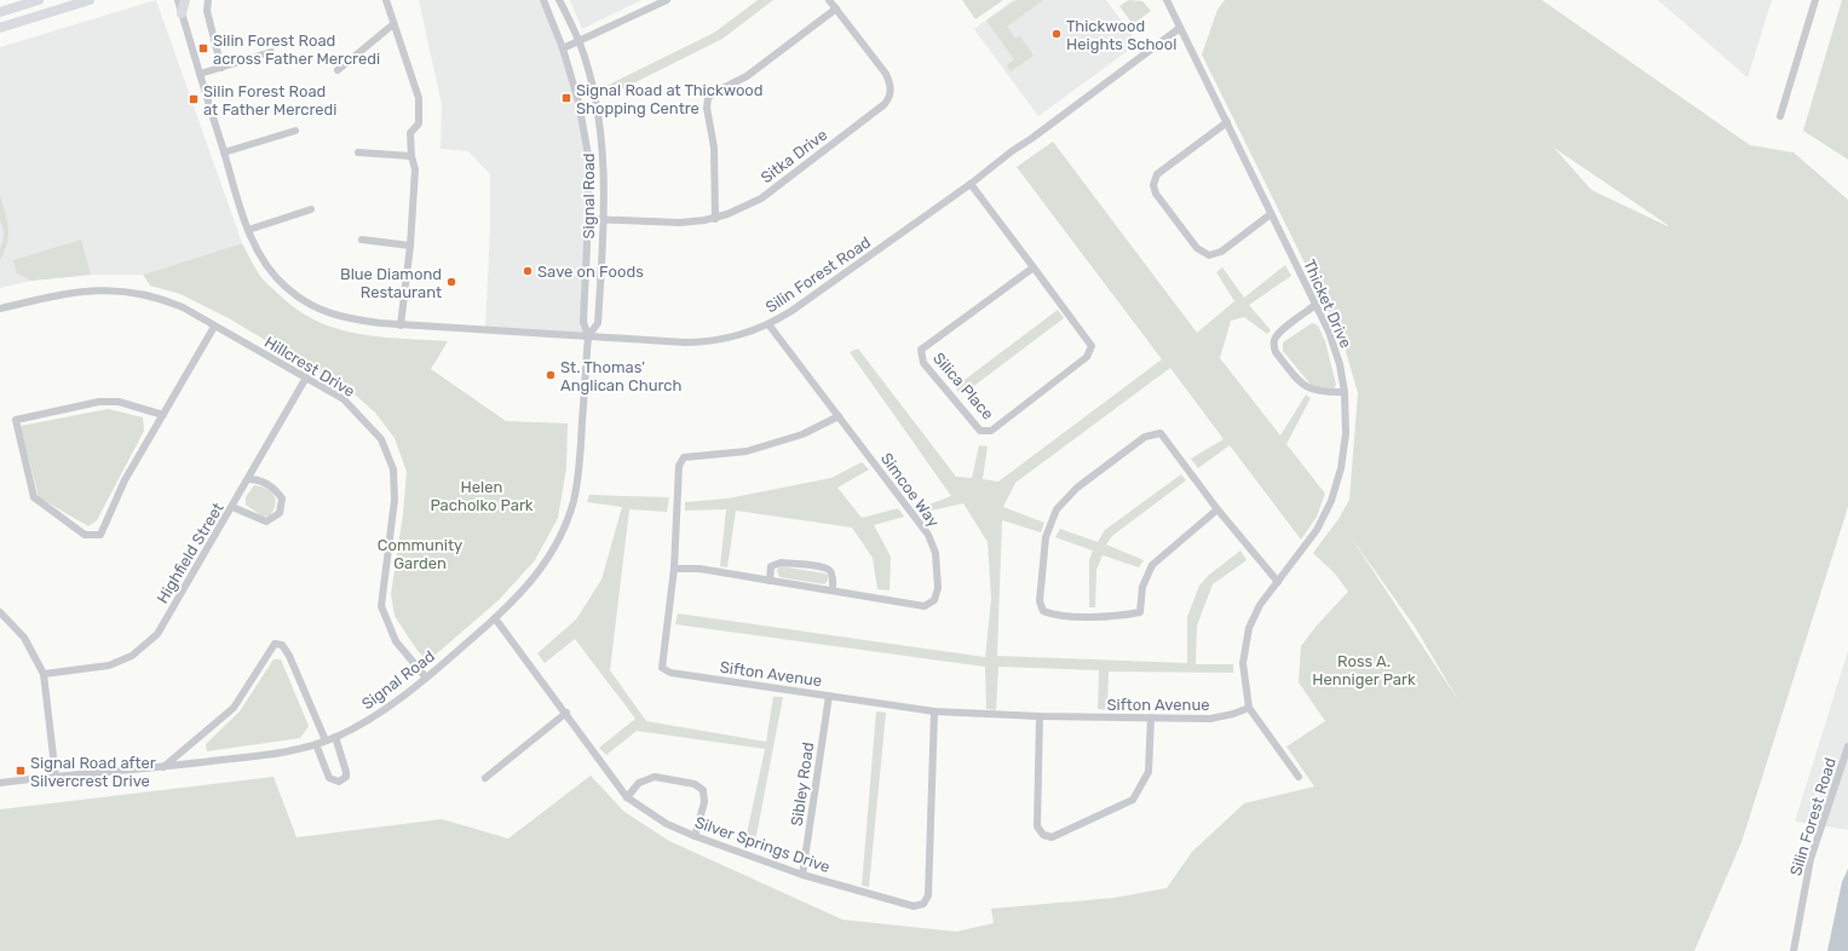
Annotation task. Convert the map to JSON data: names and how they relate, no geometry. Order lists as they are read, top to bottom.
{
  "streets": {
    "street": [
      "Sitka Drive",
      "Signal Road",
      "Silin Forest Road",
      "Thicket Drive",
      "Hillcrest Drive",
      "Silica Place",
      "Simcoe Way",
      "Highfield Street",
      "Sifton Avenue",
      "Sibley Road",
      "Silver Springs Drive"
    ]
  },
  "crossings": [
    ["Sitka Drive", "Signal Road"],
    ["Signal Road", "Silin Forest Road"],
    ["Signal Road", "Hillcrest Drive"],
    ["Signal Road", "Silver Springs Drive"],
    ["Silin Forest Road", "Thicket Drive"],
    ["Silin Forest Road", "Silica Place"],
    ["Silin Forest Road", "Simcoe Way"],
    ["Thicket Drive", "Sifton Avenue"],
    ["Hillcrest Drive", "Highfield Street"],
    ["Simcoe Way", "Sifton Avenue"],
    ["Sifton Avenue", "Sibley Road"],
    ["Sifton Avenue", "Silver Springs Drive"],
    ["Sibley Road", "Silver Springs Drive"]
  ],
  "parks": ["Helen Pacholko Park", "Community Garden", "Ross A. Henniger Park"],
  "places": {
    "other": [
      "Thickwood Heights School",
      "Save on Foods",
      "Blue Diamond Restaurant",
      "St. Thomas’ Anglican Church"
    ],
    "transit": [
      "Silin Forest Road across Father Mercredi",
      "Signal Road at Thickwood Shopping Centre",
      "Silin Forest Road at Father Mercredi",
      "Signal Road after Silvercrest Drive"
    ]
  }
}
